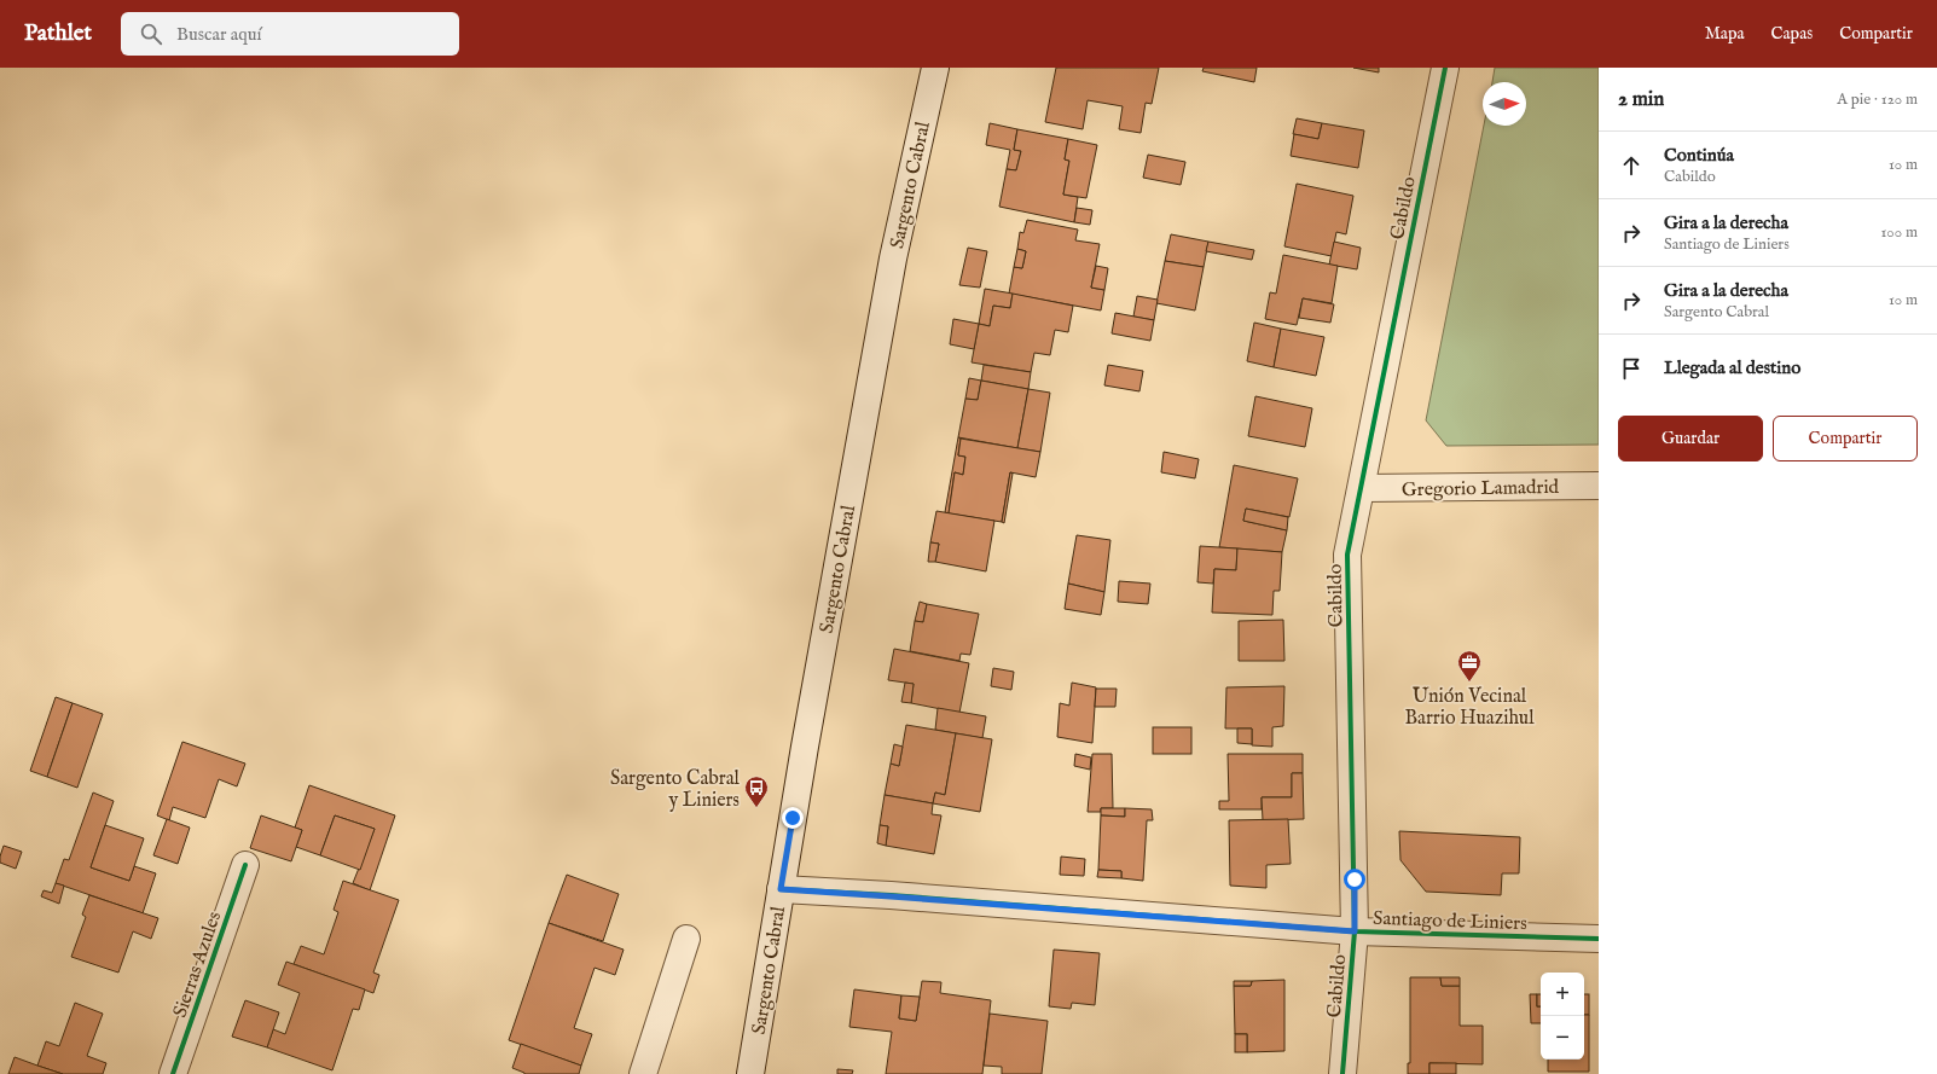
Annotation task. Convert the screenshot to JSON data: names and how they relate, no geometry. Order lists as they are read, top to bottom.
{
  "streets": {
    "street": [
      "Sargento Cabral",
      "Cabildo",
      "Gregorio Lamadrid",
      "Santiago de Liniers",
      "Sierras Azules"
    ]
  },
  "crossings": [
    ["Sargento Cabral", "Santiago de Liniers"],
    ["Cabildo", "Gregorio Lamadrid"],
    ["Cabildo", "Santiago de Liniers"]
  ],
  "places": {
    "office": ["Unión Vecinal Barrio Huazihul"],
    "bus stop": ["Sargento Cabral y Liniers"]
  },
  "north": "right",
  "page": {
    "header": "Pathlet",
    "search": "Buscar aquí",
    "nav": ["Mapa", "Capas", "Compartir"],
    "heading": ["2 min", "A pie · 120 m"],
    "list": [
      ["Continúa", "Cabildo", "10 m"],
      ["Gira a la derecha", "Santiago de Liniers", "100 m"],
      ["Gira a la derecha", "Sargento Cabral", "10 m"],
      "Llegada al destino"
    ],
    "buttons": ["Guardar", "Compartir"],
    "map_buttons": ["+", "−"]
  }
}
